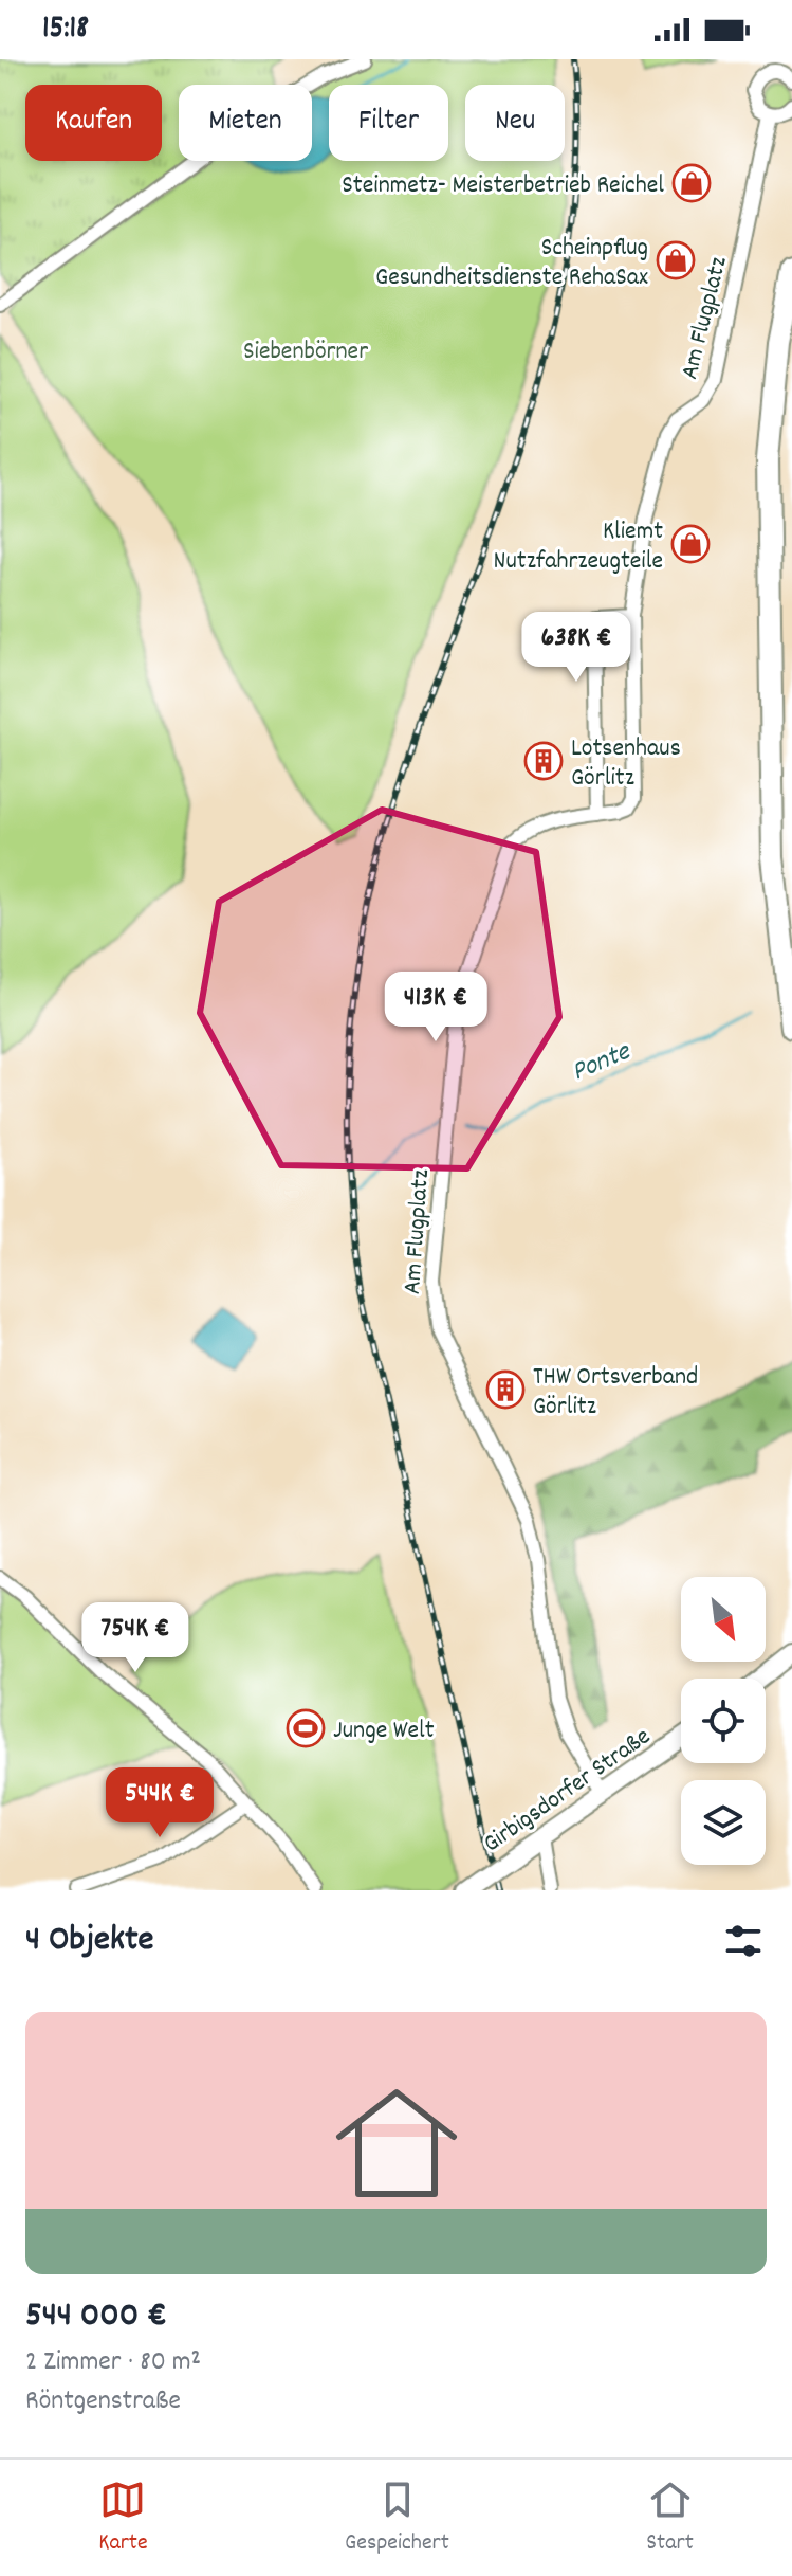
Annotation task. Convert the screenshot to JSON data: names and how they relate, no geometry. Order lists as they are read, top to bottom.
{
  "streets": {
    "street": ["Am Flugplatz", "Girbigsdorfer Straße"]
  },
  "crossings": [
    ["Am Flugplatz", "Girbigsdorfer Straße"]
  ],
  "water": ["Ponte"],
  "parks": ["Siebenbörner"],
  "places": {
    "shop": ["Steinmetz- Meisterbetrieb Reichel", "Scheinpflug Gesundheitsdienste RehaSax", "Kliemt Nutzfahrzeugteile"],
    "building": ["Lotsenhaus Görlitz", "THW Ortsverband Görlitz"],
    "sports": ["Junge Welt"]
  },
  "north": "bottom right",
  "page": {
    "status": "15:18",
    "chip": [
      "Kaufen",
      "Mieten",
      "Filter",
      "Neu"
    ],
    "price": [
      "638K €",
      "413K €",
      "754K €",
      "544K €"
    ],
    "heading": "4 Objekte",
    "list": [
      {
        "name": "544 000 €",
        "note": "2 Zimmer · 80 m² · Röntgenstraße"
      }
    ],
    "tabs": ["Karte", "Gespeichert", "Start"]
  }
}
